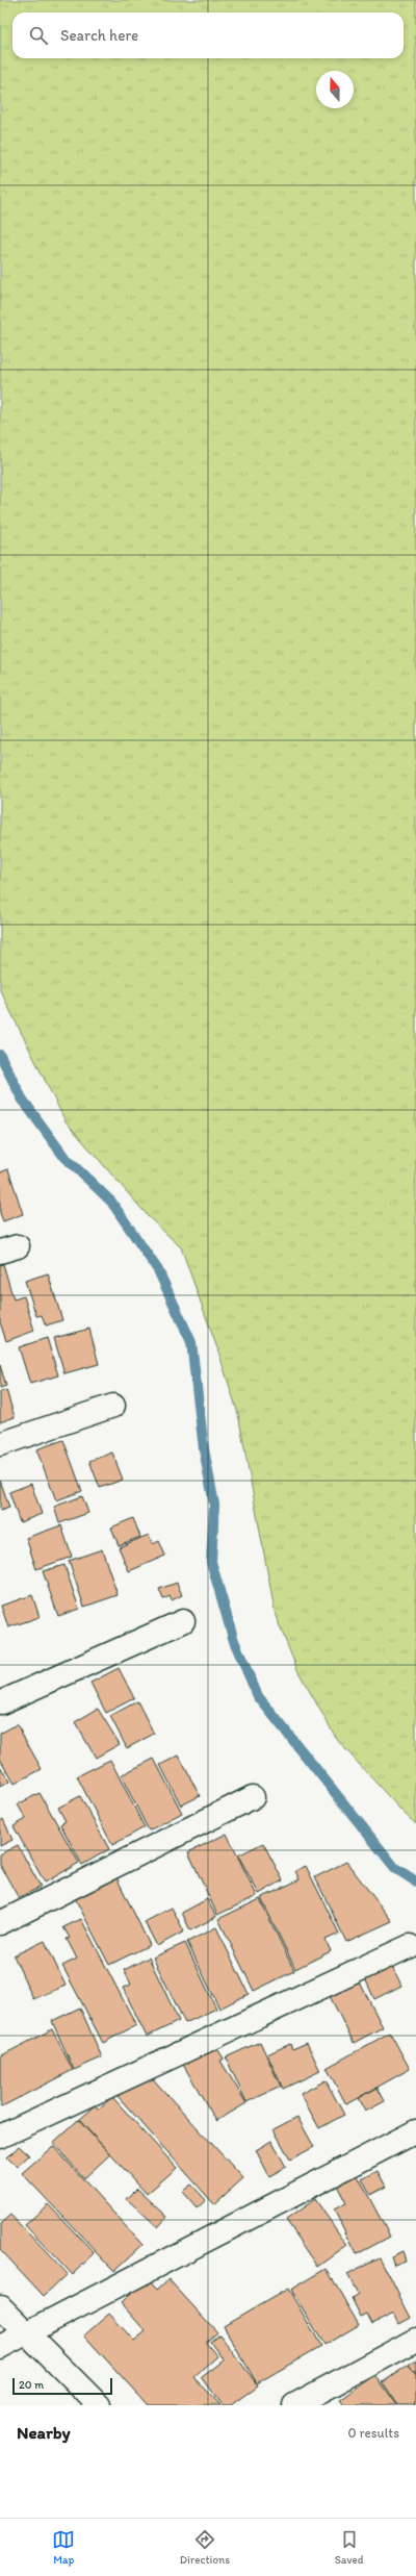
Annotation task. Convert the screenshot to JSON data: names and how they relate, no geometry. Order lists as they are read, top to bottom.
{
  "scale_bar": "20 m",
  "north": "top",
  "page": {
    "search": "Search here",
    "scale": "20 m",
    "heading": ["Nearby", "0 results"],
    "nav": ["Map", "Directions", "Saved"]
  }
}
